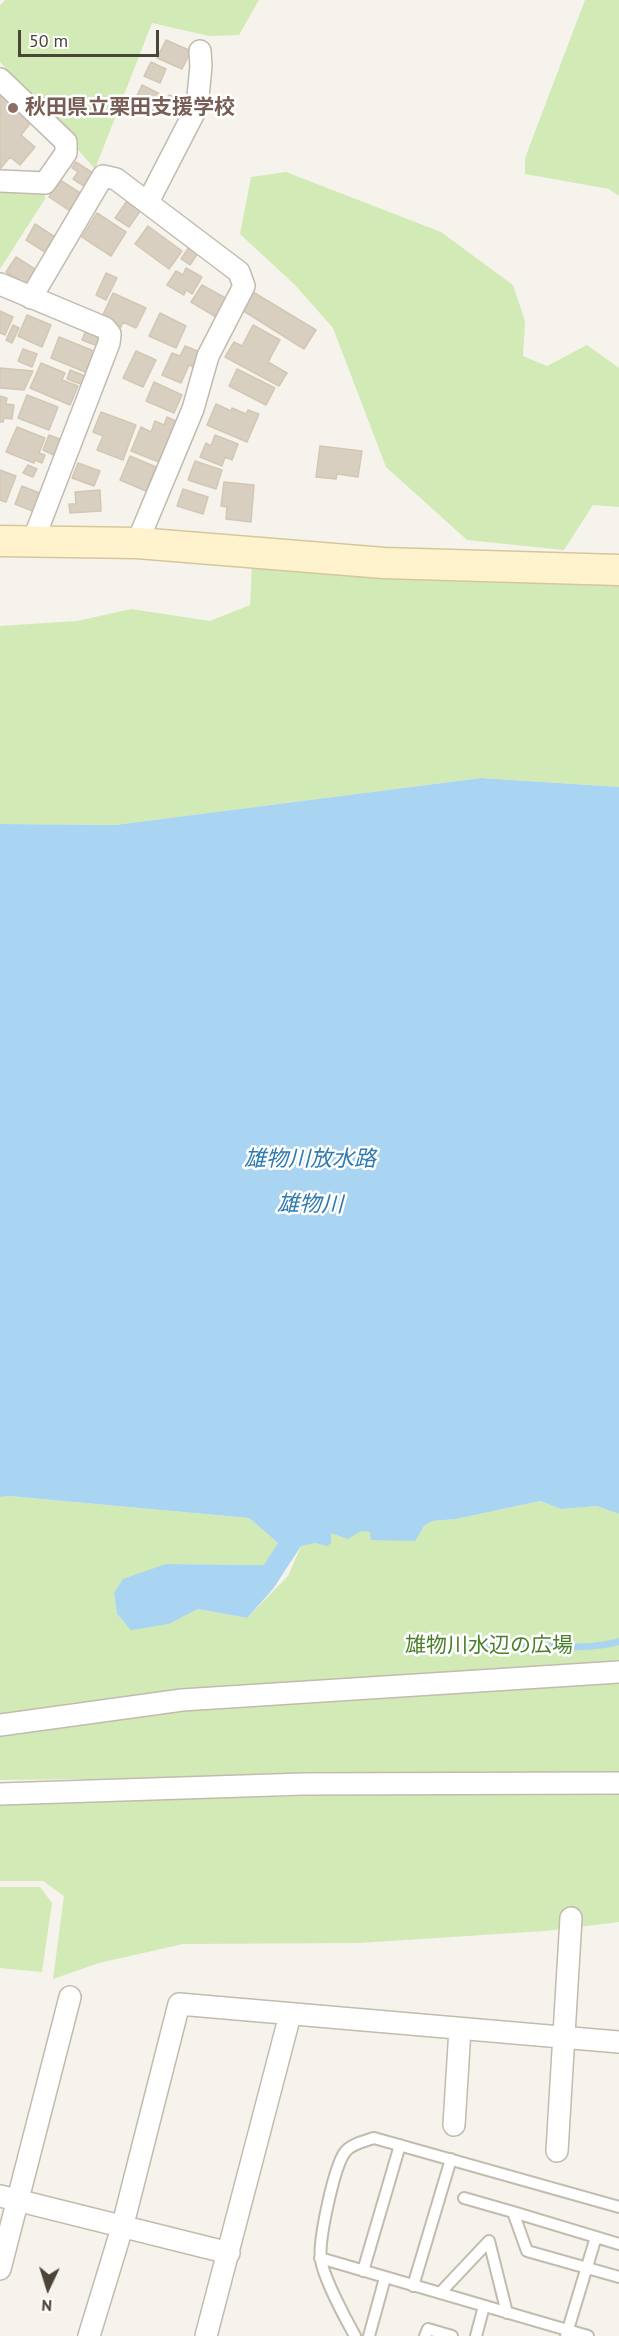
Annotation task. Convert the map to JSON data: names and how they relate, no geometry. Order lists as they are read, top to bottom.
{
  "water": ["雄物川放水路", "雄物川"],
  "parks": ["雄物川水辺の広場"],
  "places": ["秋田県立栗田支援学校"],
  "scale_bar": "50 m",
  "north": "bottom"
}
